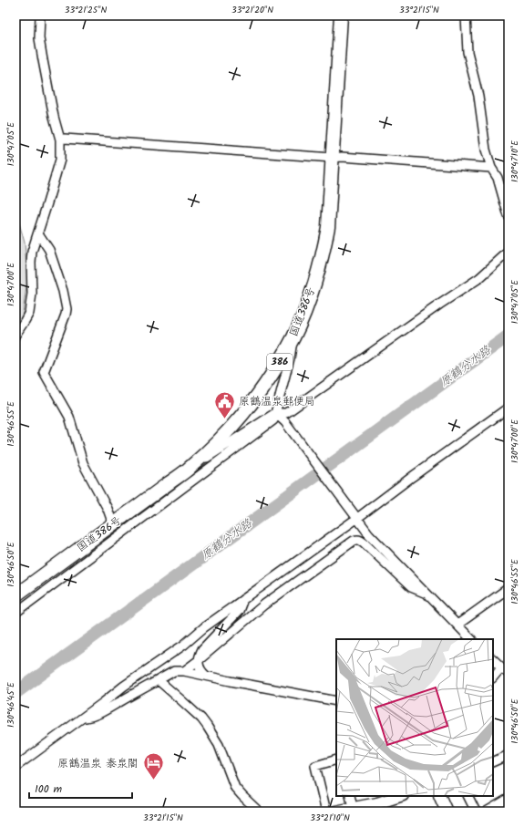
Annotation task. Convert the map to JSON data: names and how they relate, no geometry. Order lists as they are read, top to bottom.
{
  "streets": {
    "highway": ["国道386号", "386"]
  },
  "water": ["原鶴分水路"],
  "places": {
    "public building": ["原鶴温泉郵便局"],
    "hotel": ["原鶴温泉 泰泉閣"]
  },
  "scale_bar": "100 m",
  "coordinates": [
    "33°21'25\"N",
    "33°21'20\"N",
    "33°21'15\"N",
    "130°47'05\"E",
    "130°47'10\"E",
    "130°47'00\"E",
    "130°46'55\"E",
    "130°46'50\"E",
    "130°46'45\"E",
    "33°21'10\"N"
  ]
}
